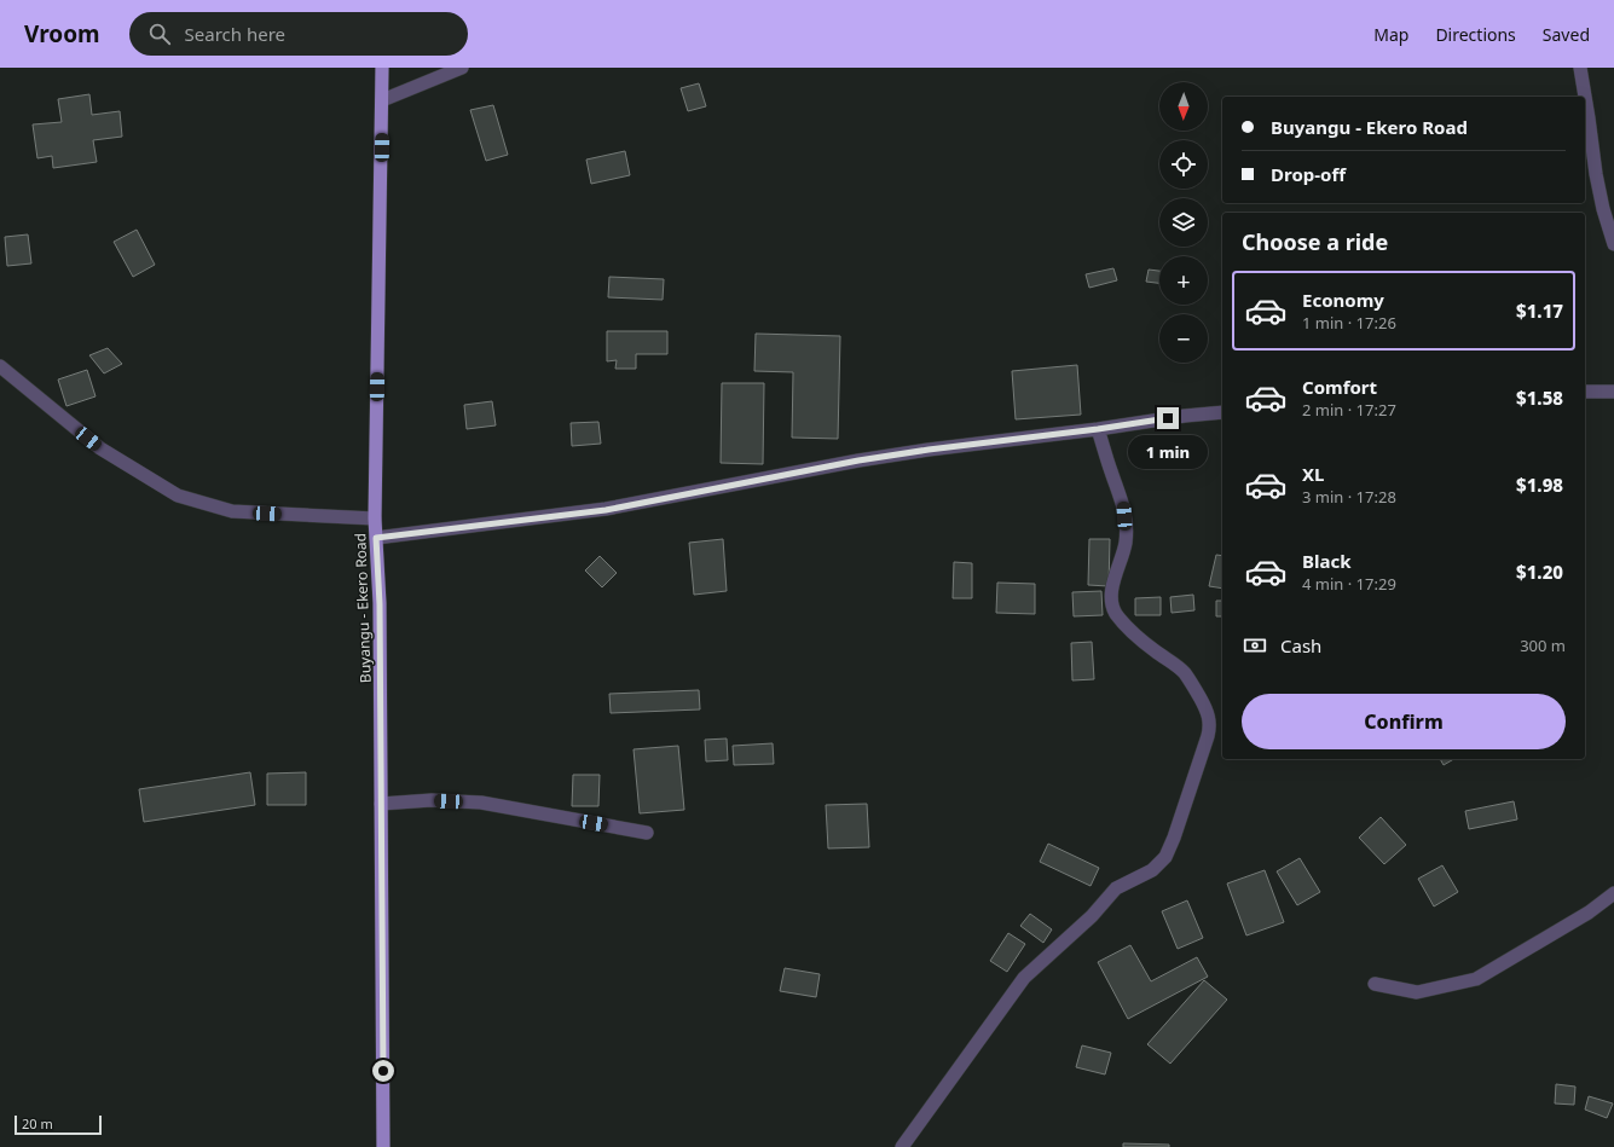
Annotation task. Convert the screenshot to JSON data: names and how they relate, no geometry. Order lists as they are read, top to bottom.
{
  "streets": {
    "main road": ["Buyangu - Ekero Road"]
  },
  "scale_bar": "20 m",
  "north": "bottom",
  "page": {
    "header": "Vroom",
    "search": "Search here",
    "nav": ["Map", "Directions", "Saved"],
    "map_buttons": ["+", "−"],
    "banner": ["Buyangu - Ekero Road", "Drop-off"],
    "heading": "Choose a ride",
    "list": [
      {
        "name": "Economy",
        "note": "1 min · 17:26",
        "value": "$1.17"
      },
      {
        "name": "Comfort",
        "note": "2 min · 17:27",
        "value": "$1.58"
      },
      {
        "name": "XL",
        "note": "3 min · 17:28",
        "value": "$1.98"
      },
      {
        "name": "Black",
        "note": "4 min · 17:29",
        "value": "$1.20"
      }
    ],
    "bubble": "1 min",
    "pay": ["Cash", "300 m"],
    "buttons": "Confirm",
    "scale": "20 m"
  }
}
